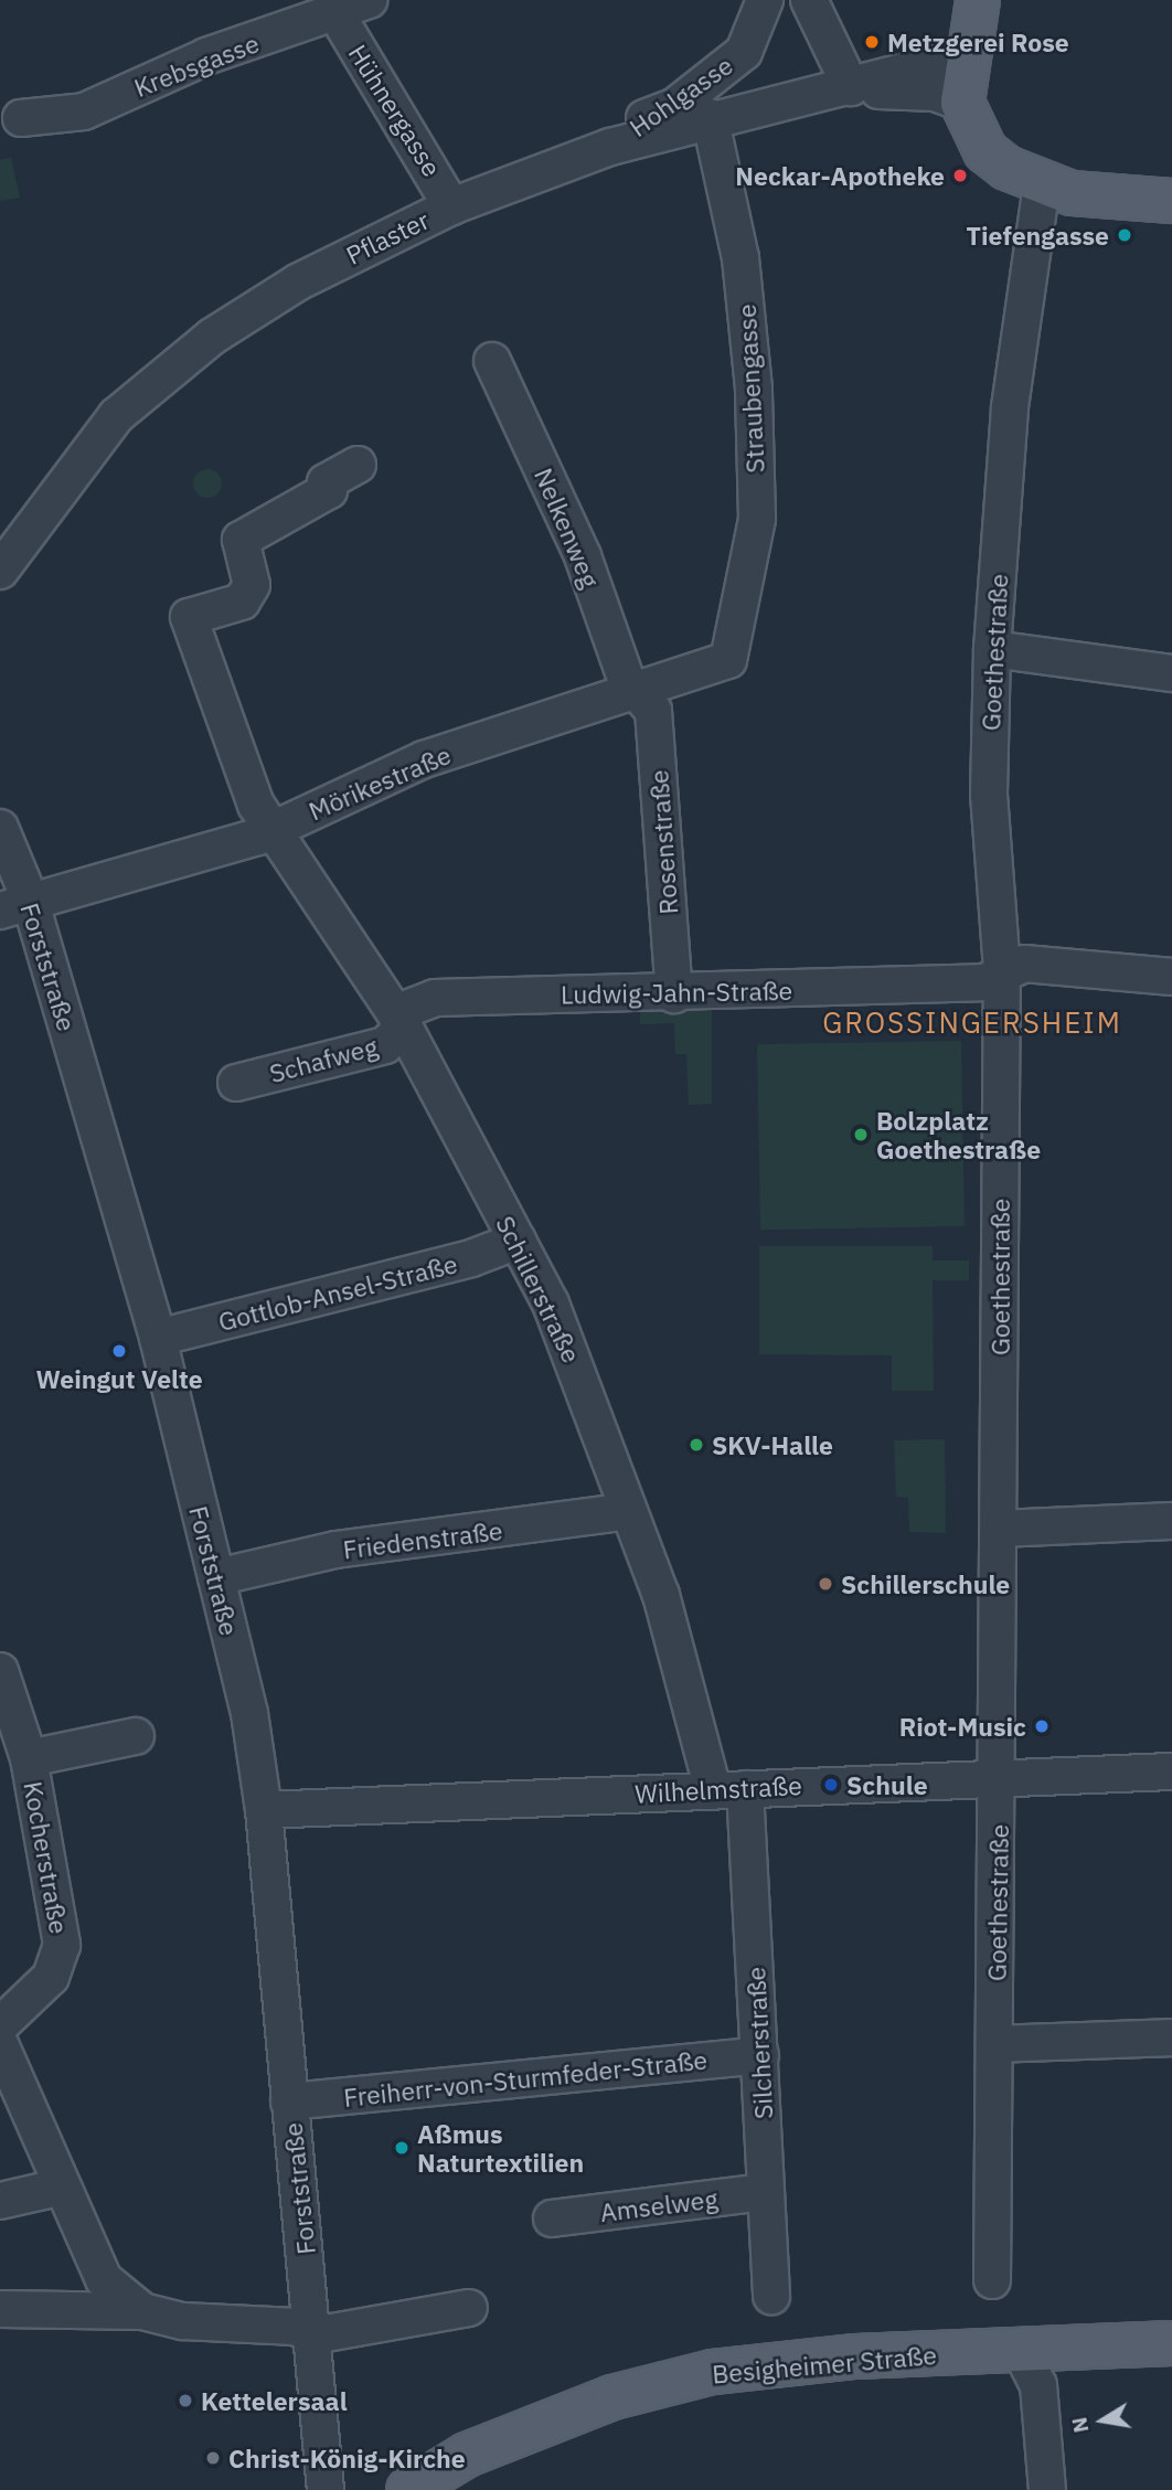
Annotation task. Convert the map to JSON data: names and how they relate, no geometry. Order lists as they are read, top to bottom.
{
  "streets": {
    "main road": ["Besigheimer Straße"],
    "street": [
      "Krebsgasse",
      "Hohlgasse",
      "Hühnergasse",
      "Pflaster",
      "Straubengasse",
      "Nelkenweg",
      "Goethestraße",
      "Mörikestraße",
      "Rosenstraße",
      "Forststraße",
      "Ludwig-Jahn-Straße",
      "Schafweg",
      "Schillerstraße",
      "Gottlob-Ansel-Straße",
      "Friedenstraße",
      "Wilhelmstraße",
      "Kocherstraße",
      "Silcherstraße",
      "Freiherr-von-Sturmfeder-Straße",
      "Amselweg"
    ]
  },
  "crossings": [
    ["Krebsgasse", "Hühnergasse"],
    ["Hohlgasse", "Pflaster"],
    ["Hühnergasse", "Pflaster"],
    ["Pflaster", "Straubengasse"],
    ["Straubengasse", "Mörikestraße"],
    ["Nelkenweg", "Mörikestraße"],
    ["Nelkenweg", "Rosenstraße"],
    ["Goethestraße", "Ludwig-Jahn-Straße"],
    ["Goethestraße", "Wilhelmstraße"],
    ["Mörikestraße", "Rosenstraße"],
    ["Mörikestraße", "Forststraße"],
    ["Mörikestraße", "Schillerstraße"],
    ["Rosenstraße", "Ludwig-Jahn-Straße"],
    ["Forststraße", "Gottlob-Ansel-Straße"],
    ["Forststraße", "Friedenstraße"],
    ["Forststraße", "Wilhelmstraße"],
    ["Forststraße", "Freiherr-von-Sturmfeder-Straße"],
    ["Ludwig-Jahn-Straße", "Schafweg"],
    ["Ludwig-Jahn-Straße", "Schillerstraße"],
    ["Schafweg", "Schillerstraße"],
    ["Schillerstraße", "Gottlob-Ansel-Straße"],
    ["Schillerstraße", "Friedenstraße"],
    ["Schillerstraße", "Wilhelmstraße"],
    ["Schillerstraße", "Silcherstraße"],
    ["Wilhelmstraße", "Silcherstraße"],
    ["Silcherstraße", "Freiherr-von-Sturmfeder-Straße"],
    ["Silcherstraße", "Amselweg"]
  ],
  "districts": ["GROSSINGERSHEIM"],
  "places": [
    "Metzgerei Rose",
    "Neckar-Apotheke",
    "Tiefengasse",
    "Bolzplatz Goethestraße",
    "Weingut Velte",
    "SKV-Halle",
    "Schillerschule",
    "Riot-Music",
    "Schule",
    "Aßmus Naturtextilien",
    "Kettelersaal",
    "Christ-König-Kirche"
  ],
  "north": "left"
}
